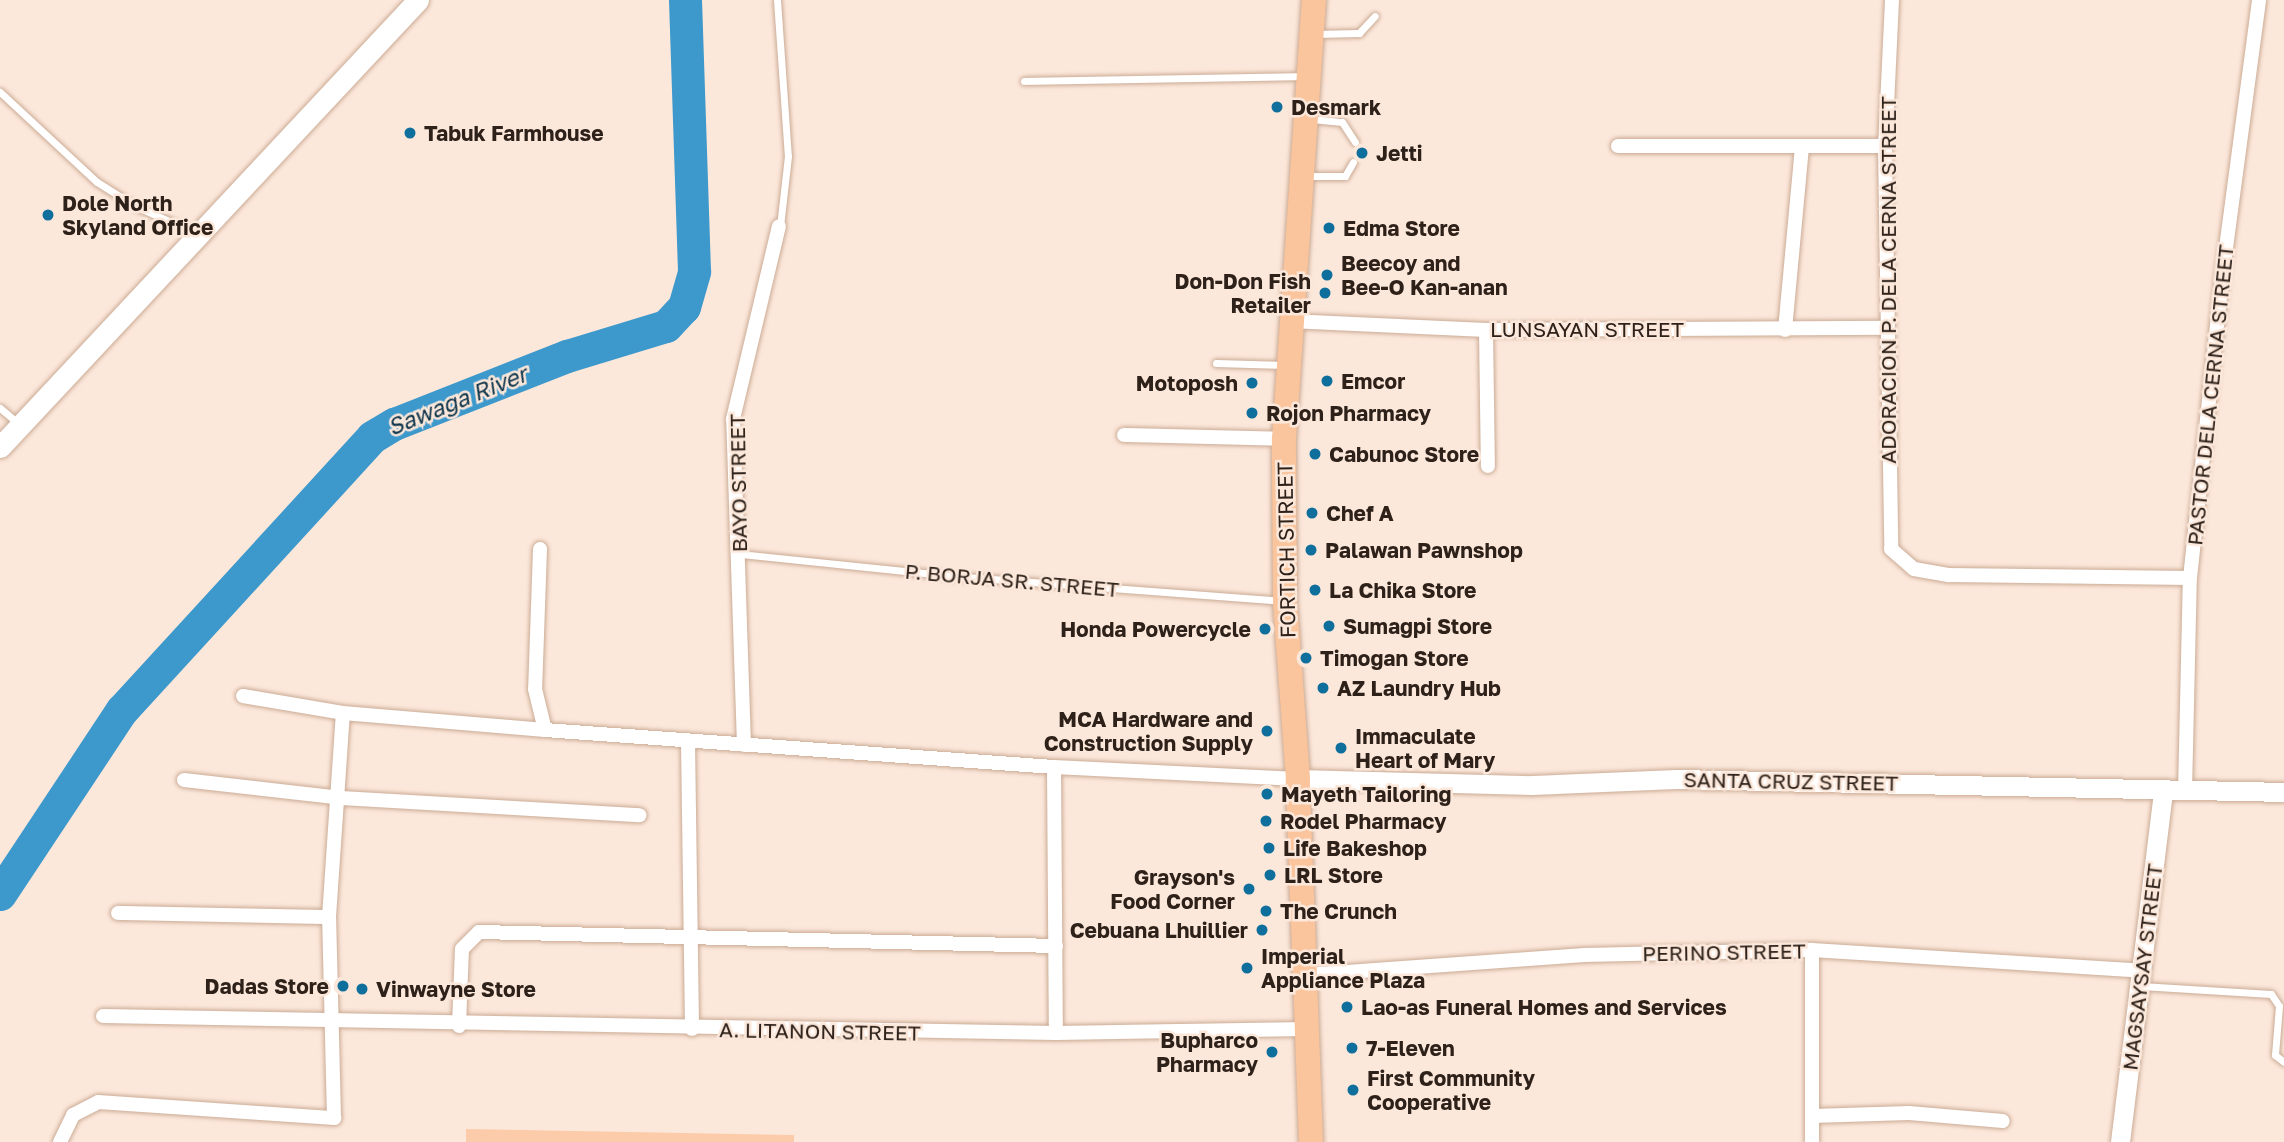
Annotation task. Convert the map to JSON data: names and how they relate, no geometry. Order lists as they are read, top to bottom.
{
  "streets": {
    "highway": ["FORTICH STREET"],
    "street": [
      "ADORACION P. DELA CERNA STREET",
      "LUNSAYAN STREET",
      "PASTOR DELA CERNA STREET",
      "BAYO STREET",
      "SANTA CRUZ STREET",
      "PERINO STREET",
      "MAGSAYSAY STREET",
      "A. LITANON STREET"
    ],
    "lane": ["P. BORJA SR. STREET"]
  },
  "crossings": [
    ["ADORACION P. DELA CERNA STREET", "LUNSAYAN STREET"],
    ["ADORACION P. DELA CERNA STREET", "PASTOR DELA CERNA STREET"],
    ["LUNSAYAN STREET", "FORTICH STREET"],
    ["PASTOR DELA CERNA STREET", "SANTA CRUZ STREET"],
    ["BAYO STREET", "P. BORJA SR. STREET"],
    ["FORTICH STREET", "P. BORJA SR. STREET"],
    ["FORTICH STREET", "SANTA CRUZ STREET"],
    ["FORTICH STREET", "PERINO STREET"],
    ["FORTICH STREET", "A. LITANON STREET"],
    ["SANTA CRUZ STREET", "MAGSAYSAY STREET"],
    ["PERINO STREET", "MAGSAYSAY STREET"]
  ],
  "water": ["Sawaga River"],
  "places": [
    "Desmark",
    "Tabuk Farmhouse",
    "Jetti",
    "Dole North Skyland Office",
    "Edma Store",
    "Beecoy and Bee-O Kan-anan",
    "Don-Don Fish Retailer",
    "Emcor",
    "Motoposh",
    "Rojon Pharmacy",
    "Cabunoc Store",
    "Chef A",
    "Palawan Pawnshop",
    "La Chika Store",
    "Sumagpi Store",
    "Honda Powercycle",
    "Timogan Store",
    "AZ Laundry Hub",
    "MCA Hardware and Construction Supply",
    "Immaculate Heart of Mary",
    "Mayeth Tailoring",
    "Rodel Pharmacy",
    "Life Bakeshop",
    "LRL Store",
    "Grayson's Food Corner",
    "The Crunch",
    "Cebuana Lhuillier",
    "Imperial Appliance Plaza",
    "Dadas Store",
    "Vinwayne Store",
    "Lao-as Funeral Homes and Services",
    "7-Eleven",
    "Bupharco Pharmacy",
    "First Community Cooperative"
  ]
}
